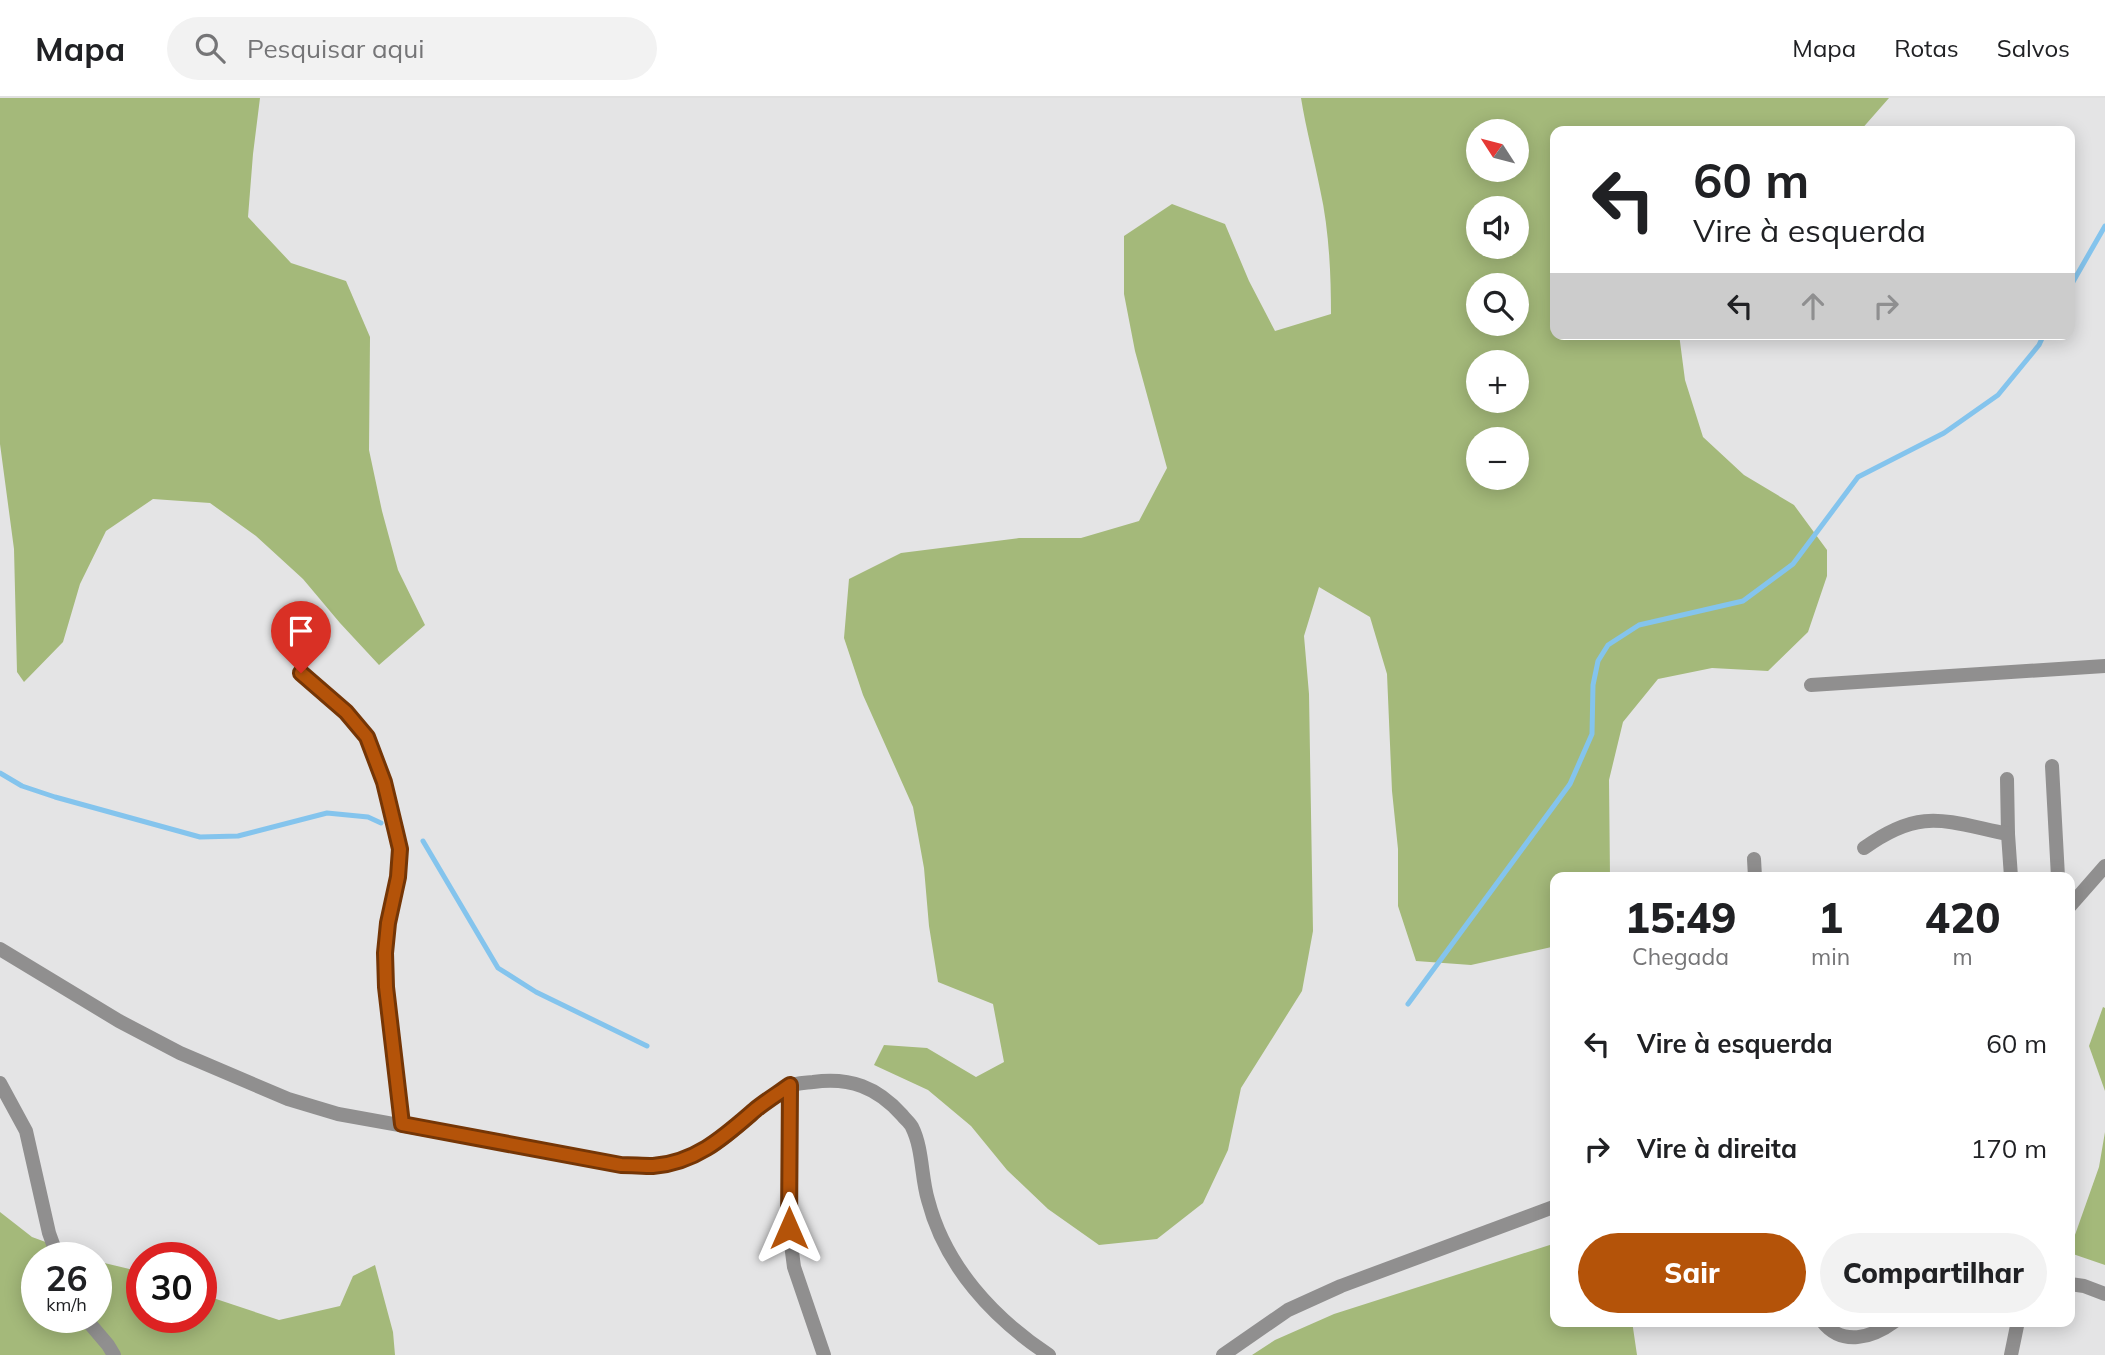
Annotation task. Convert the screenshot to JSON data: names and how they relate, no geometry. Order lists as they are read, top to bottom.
{
  "north": "top left",
  "page": {
    "header": "Mapa",
    "search": "Pesquisar aqui",
    "nav": ["Mapa", "Rotas", "Salvos"],
    "map_buttons": ["+", "−"],
    "turn": ["60 m", "Vire à esquerda"],
    "eta": [
      "15:49",
      "Chegada",
      "1",
      "min",
      "420",
      "m"
    ],
    "list": [
      {
        "name": "Vire à esquerda",
        "value": "60 m"
      },
      {
        "name": "Vire à direita",
        "value": "170 m"
      }
    ],
    "buttons": ["Sair", "Compartilhar"],
    "speed": "26 km/h",
    "limit": "30"
  }
}
